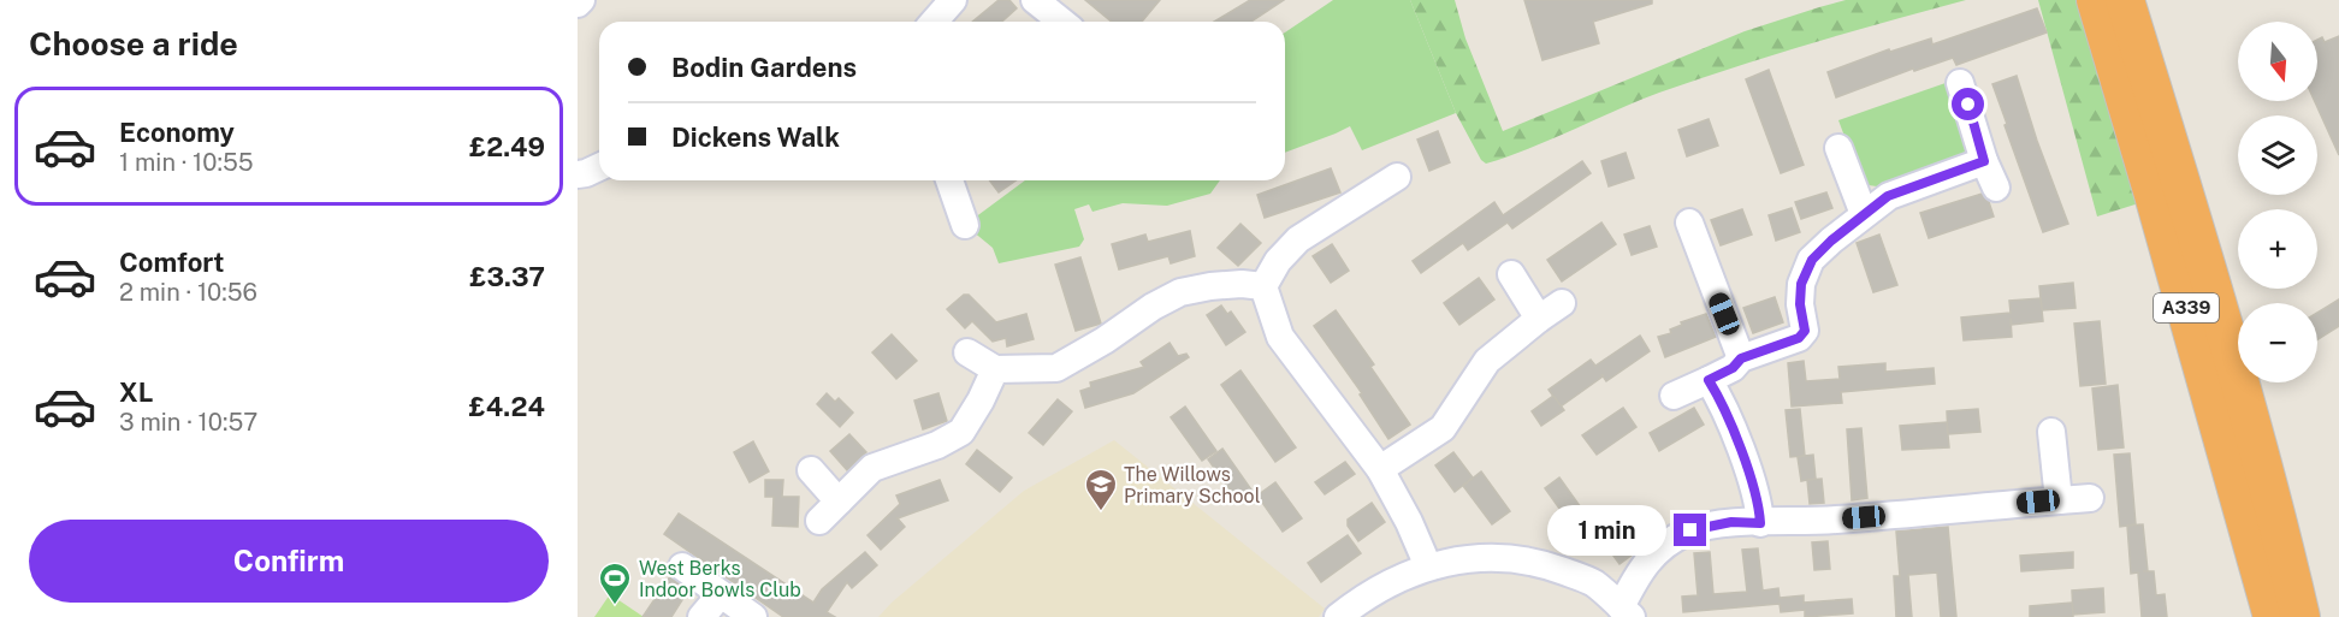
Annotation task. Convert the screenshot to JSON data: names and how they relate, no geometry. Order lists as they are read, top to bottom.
{
  "streets": {
    "highway": ["A339"]
  },
  "places": {
    "school or university": ["The Willows Primary School"],
    "sports": ["West Berks Indoor Bowls Club"]
  },
  "north": "bottom",
  "page": {
    "heading": "Choose a ride",
    "map_buttons": ["+", "−"],
    "banner": ["Bodin Gardens", "Dickens Walk"],
    "list": [
      {
        "name": "Economy",
        "note": "1 min · 10:55",
        "value": "£2.49"
      },
      {
        "name": "Comfort",
        "note": "2 min · 10:56",
        "value": "£3.37"
      },
      {
        "name": "XL",
        "note": "3 min · 10:57",
        "value": "£4.24"
      }
    ],
    "buttons": "Confirm",
    "bubble": "1 min"
  }
}
